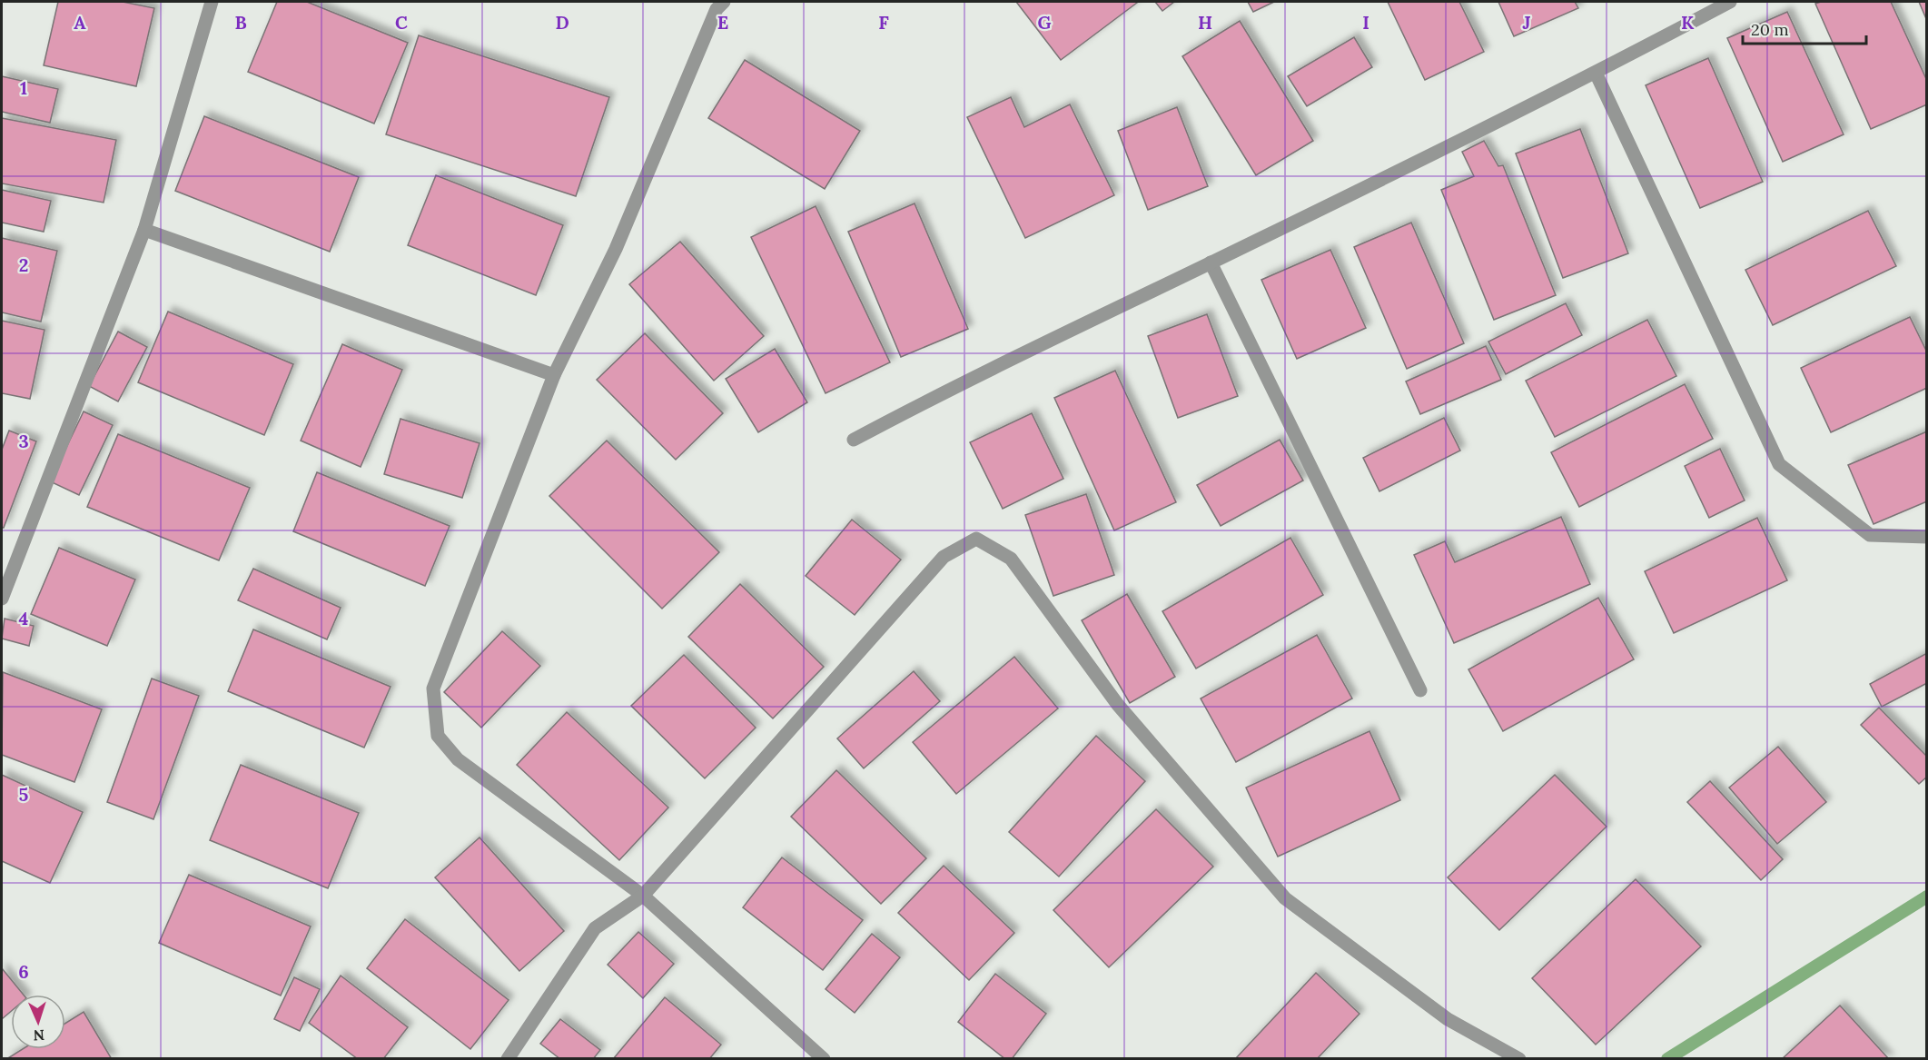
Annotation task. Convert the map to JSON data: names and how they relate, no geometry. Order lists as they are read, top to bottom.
{
  "scale_bar": "20 m",
  "north": "bottom",
  "grid": {
    "columns": [
      "A",
      "B",
      "C",
      "D",
      "E",
      "F",
      "G",
      "H",
      "I",
      "J",
      "K"
    ],
    "rows": [
      "1",
      "2",
      "3",
      "4",
      "5",
      "6"
    ]
  }
}
